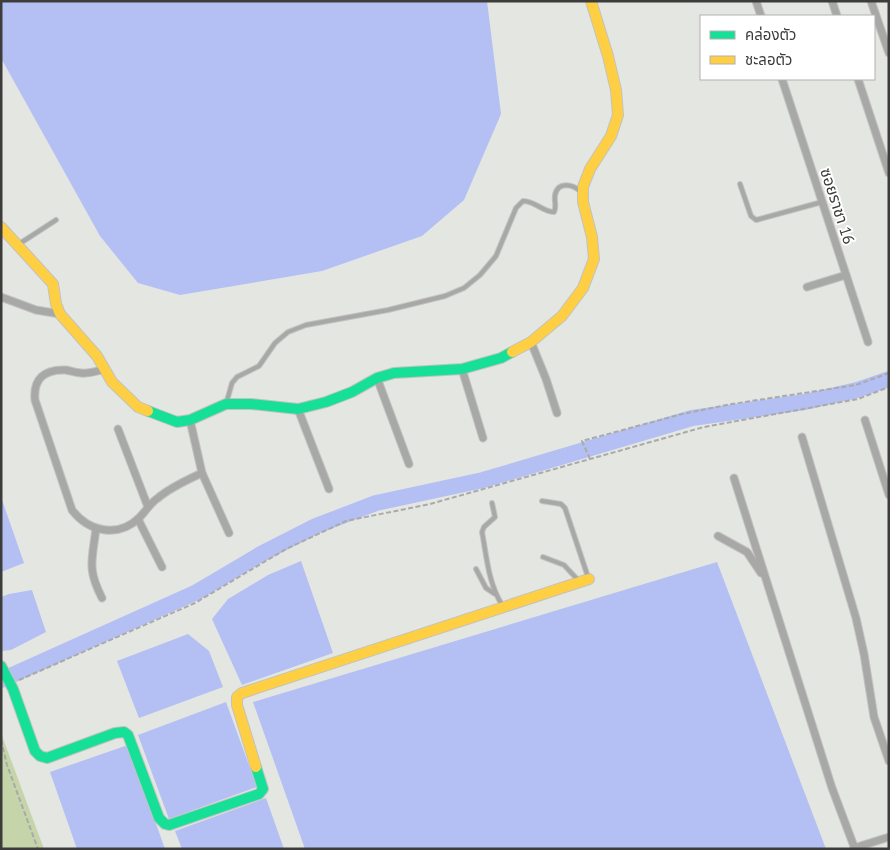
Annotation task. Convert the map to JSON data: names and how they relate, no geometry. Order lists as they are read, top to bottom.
{
  "streets": {
    "street": ["ซอยราชา 16"]
  },
  "legend": ["คล่องตัว", "ชะลอตัว"]
}
